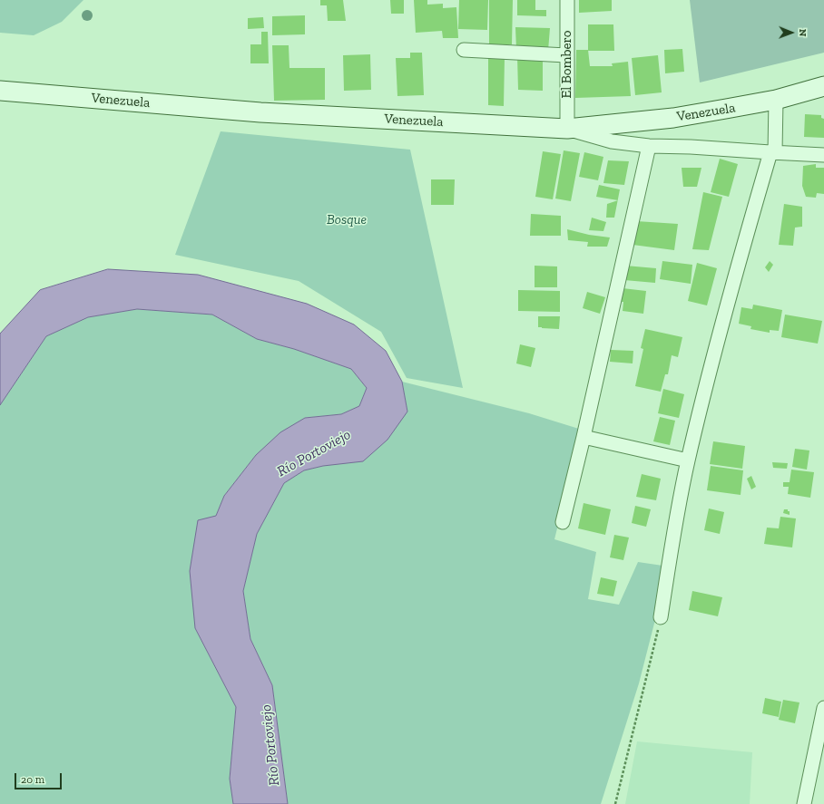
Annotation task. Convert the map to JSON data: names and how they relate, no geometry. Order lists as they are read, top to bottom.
{
  "streets": {
    "street": ["El Bombero", "Venezuela"]
  },
  "crossings": [
    ["El Bombero", "Venezuela"]
  ],
  "water": ["Río Portoviejo"],
  "parks": ["Bosque"],
  "scale_bar": "20 m",
  "north": "right"
}
